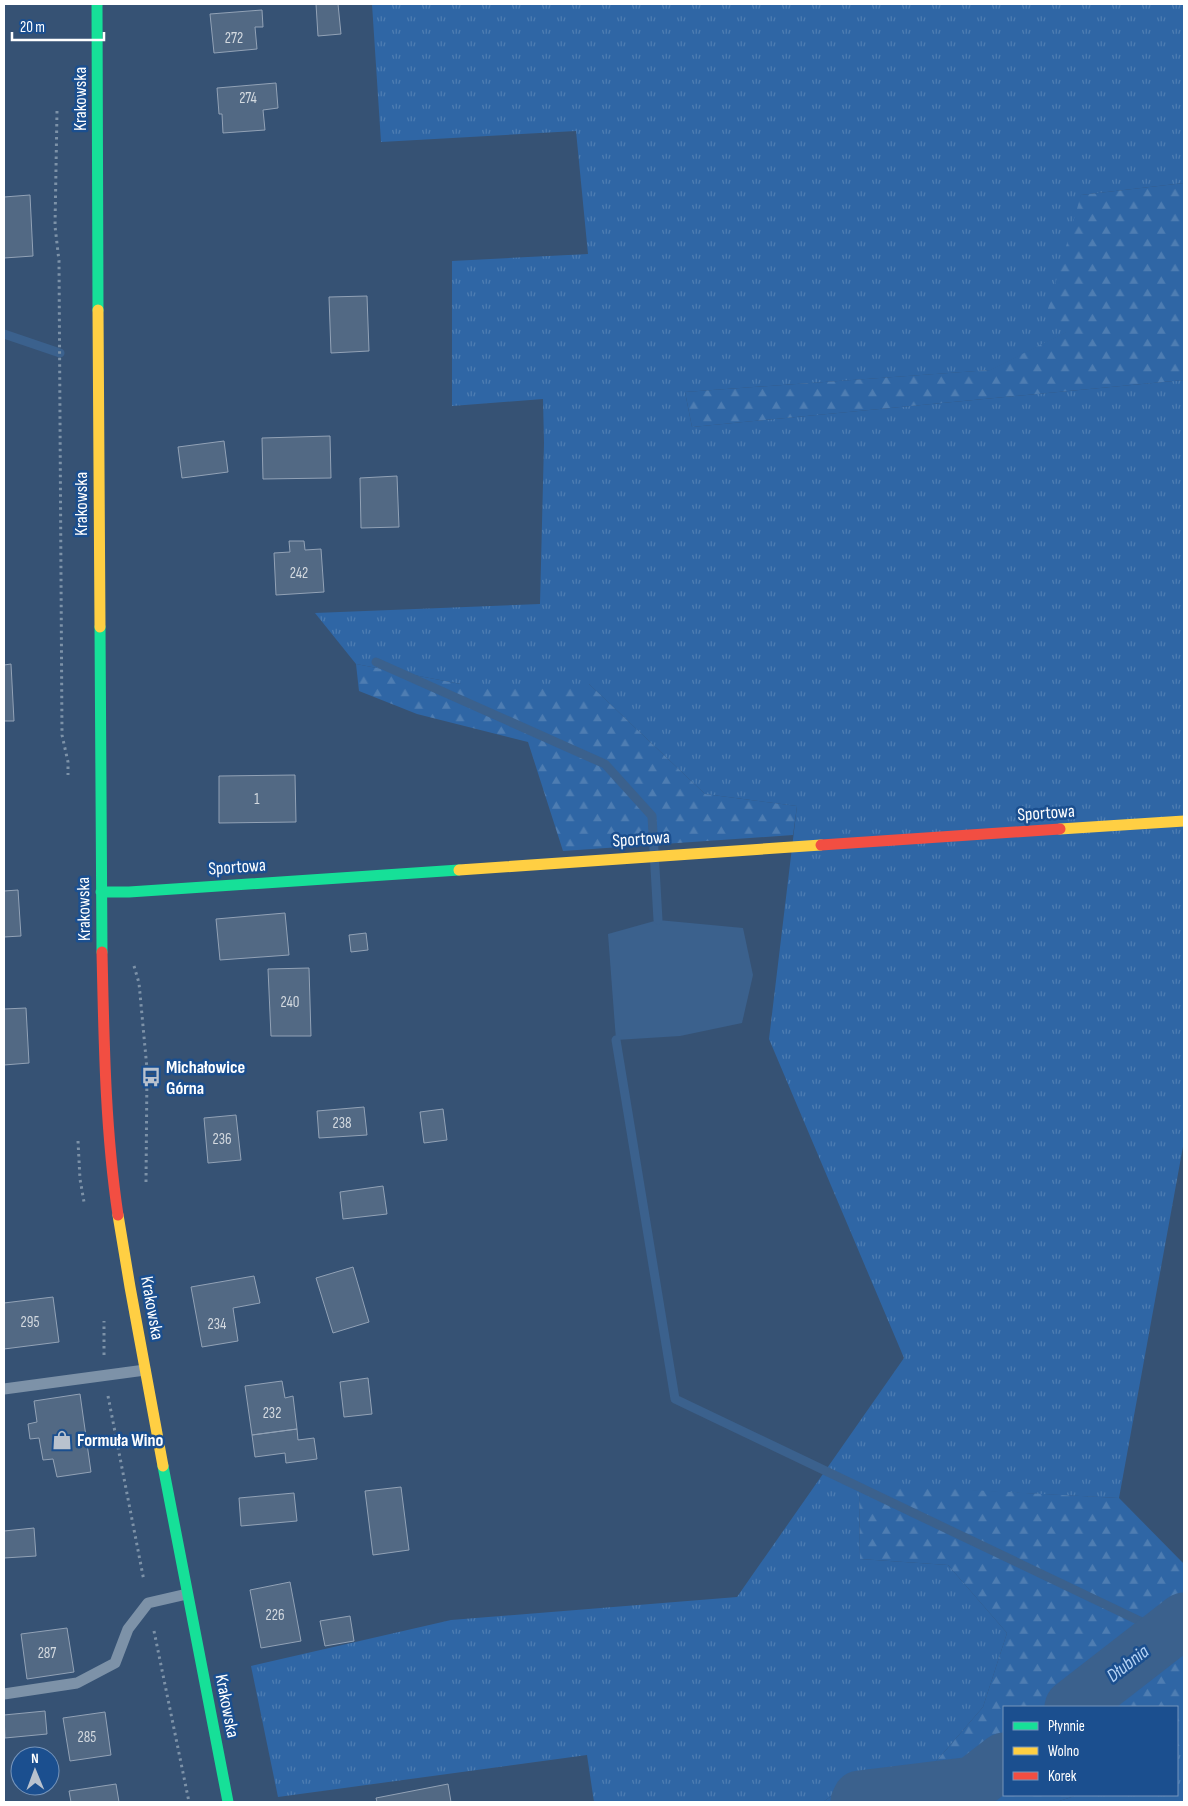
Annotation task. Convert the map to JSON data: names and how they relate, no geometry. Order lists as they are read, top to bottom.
{
  "streets": {
    "main road": ["Krakowska", "Sportowa"]
  },
  "crossings": [
    ["Krakowska", "Sportowa"]
  ],
  "water": ["Dłubnia"],
  "places": {
    "bus stop": ["Michałowice Górna"],
    "shop": ["Formuła Wino"]
  },
  "house_numbers": [
    "272",
    "274",
    "242",
    "1",
    "240",
    "238",
    "236",
    "295",
    "234",
    "232",
    "226",
    "287",
    "285"
  ],
  "legend": ["Płynnie", "Wolno", "Korek"],
  "scale_bar": "20 m",
  "north": "top"
}
